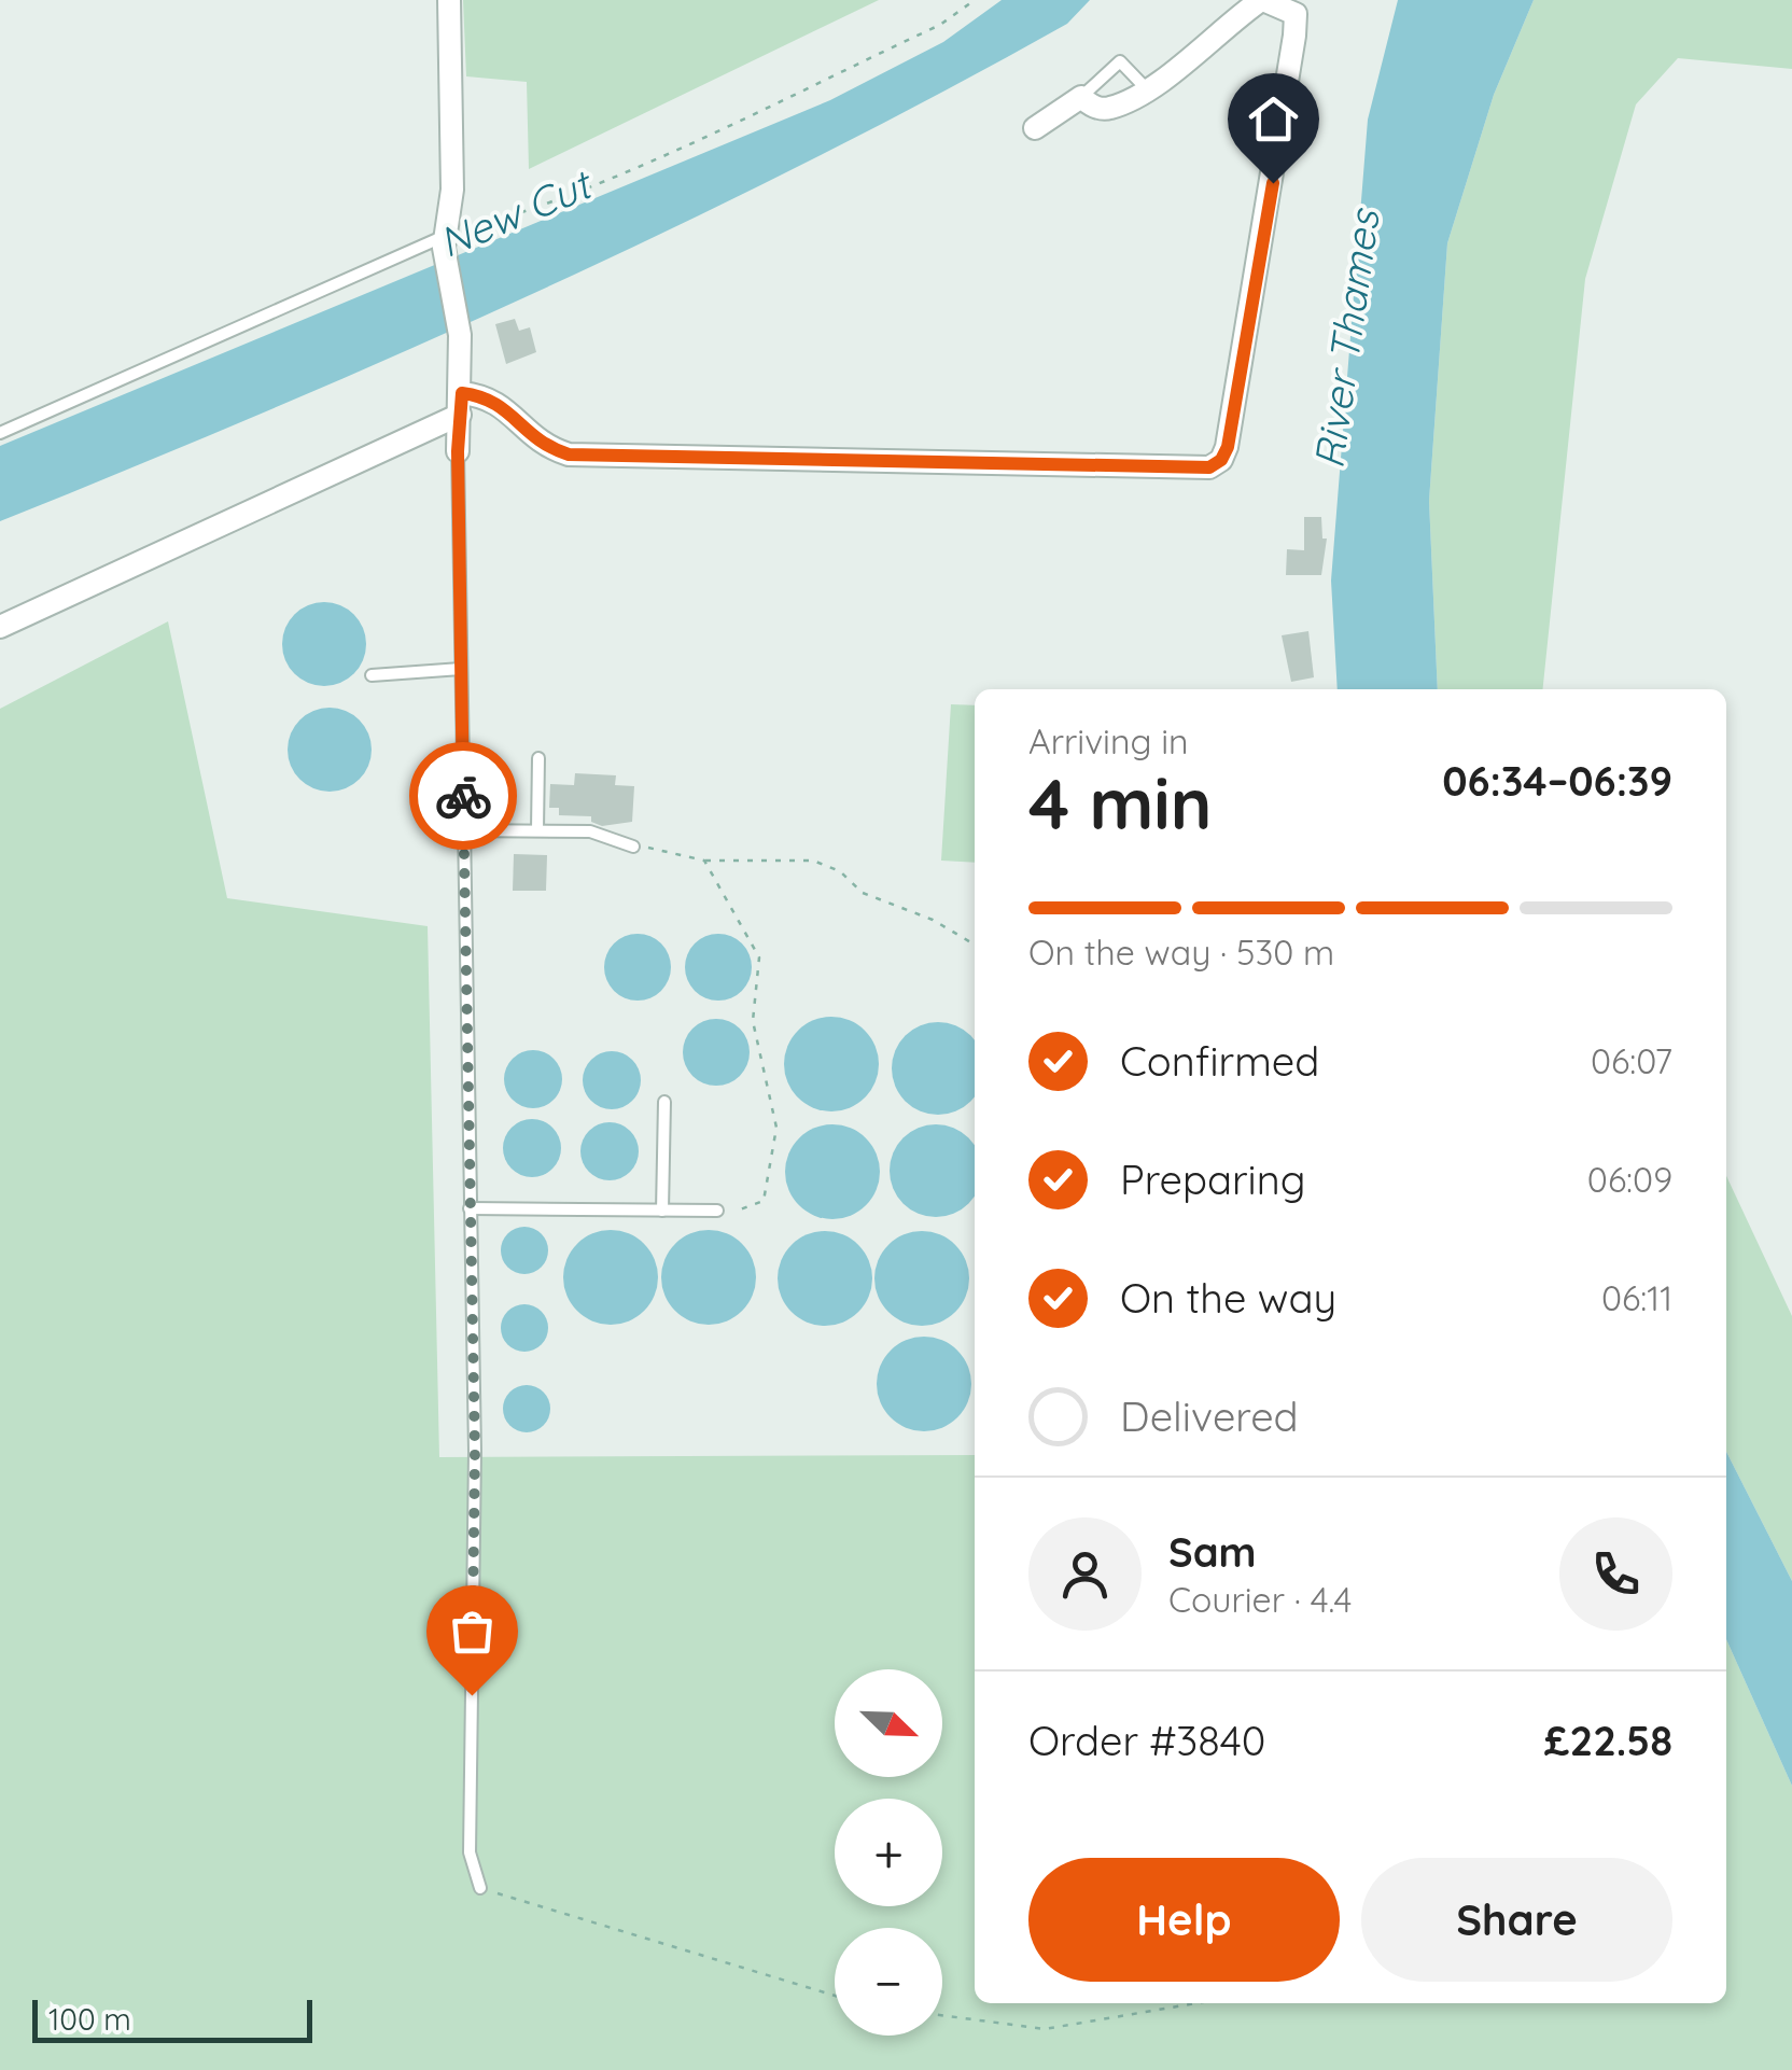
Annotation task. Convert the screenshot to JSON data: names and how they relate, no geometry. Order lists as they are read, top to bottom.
{
  "water": ["New Cut", "River Thames"],
  "scale_bar": "100 m",
  "north": "bottom right",
  "page": {
    "heading": ["4 min", "Arriving in", "06:34–06:39"],
    "panel": [
      "Sam",
      "Courier · 4.4",
      "Order #3840",
      "£22.58"
    ],
    "bar": "On the way · 530 m",
    "list": [
      ["Confirmed", "06:07"],
      ["Preparing", "06:09"],
      ["On the way", "06:11"],
      "Delivered"
    ],
    "map_buttons": ["+", "−"],
    "buttons": ["Help", "Share"],
    "scale": "100 m"
  }
}
